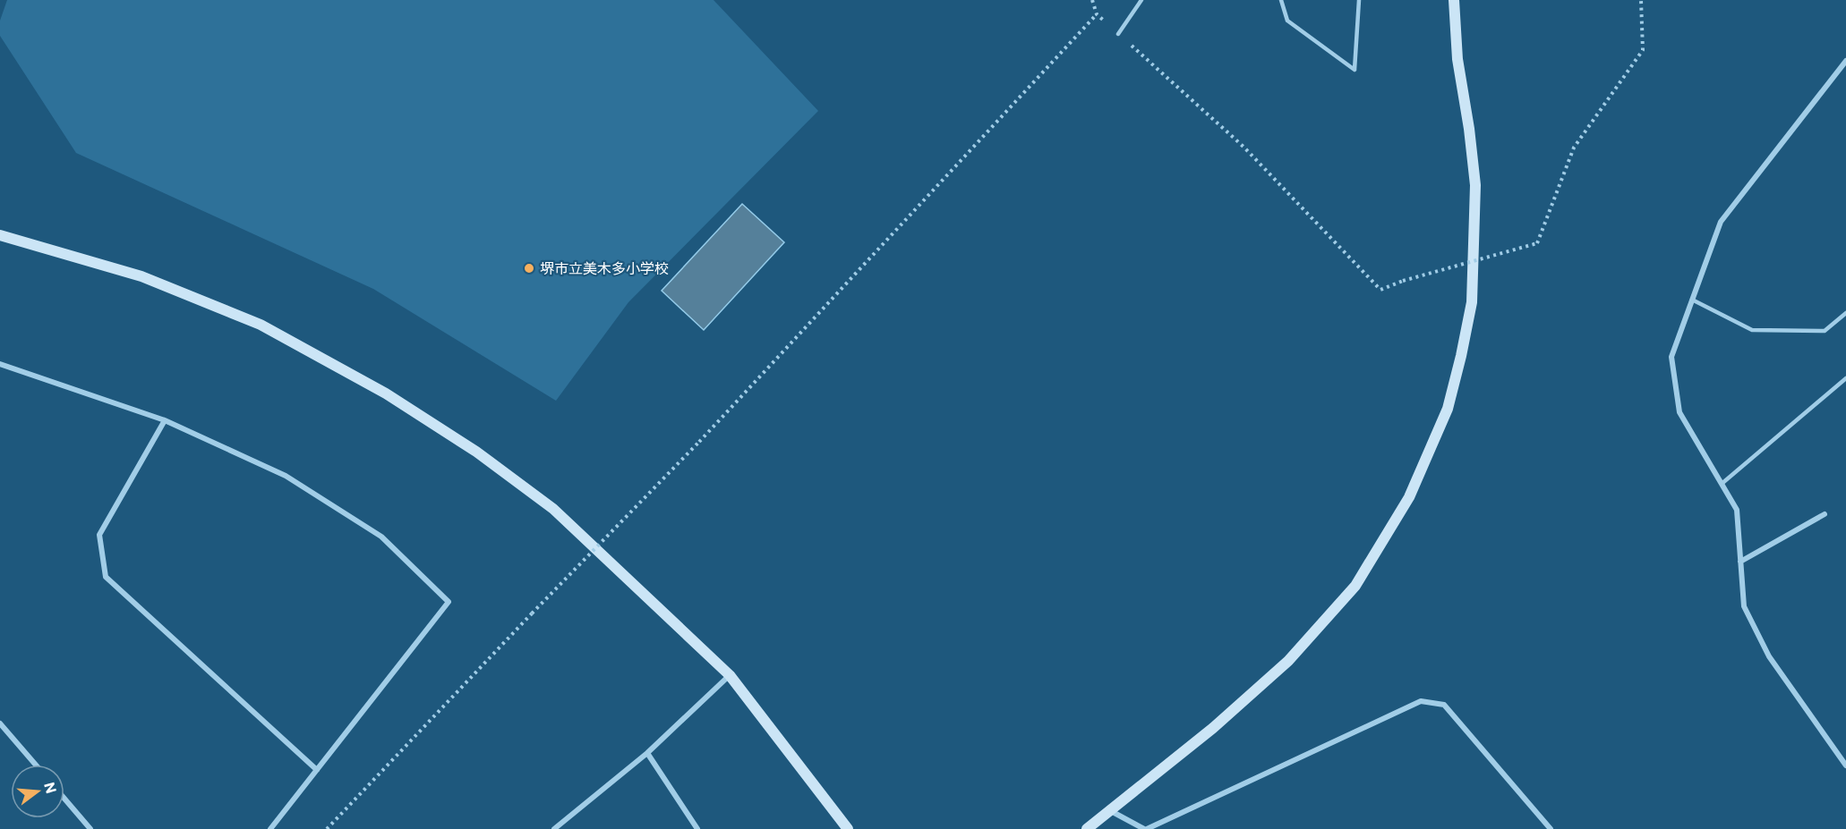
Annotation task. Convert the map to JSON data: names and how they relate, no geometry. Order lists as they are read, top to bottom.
{
  "places": ["堺市立美木多小学校"],
  "north": "right"
}
